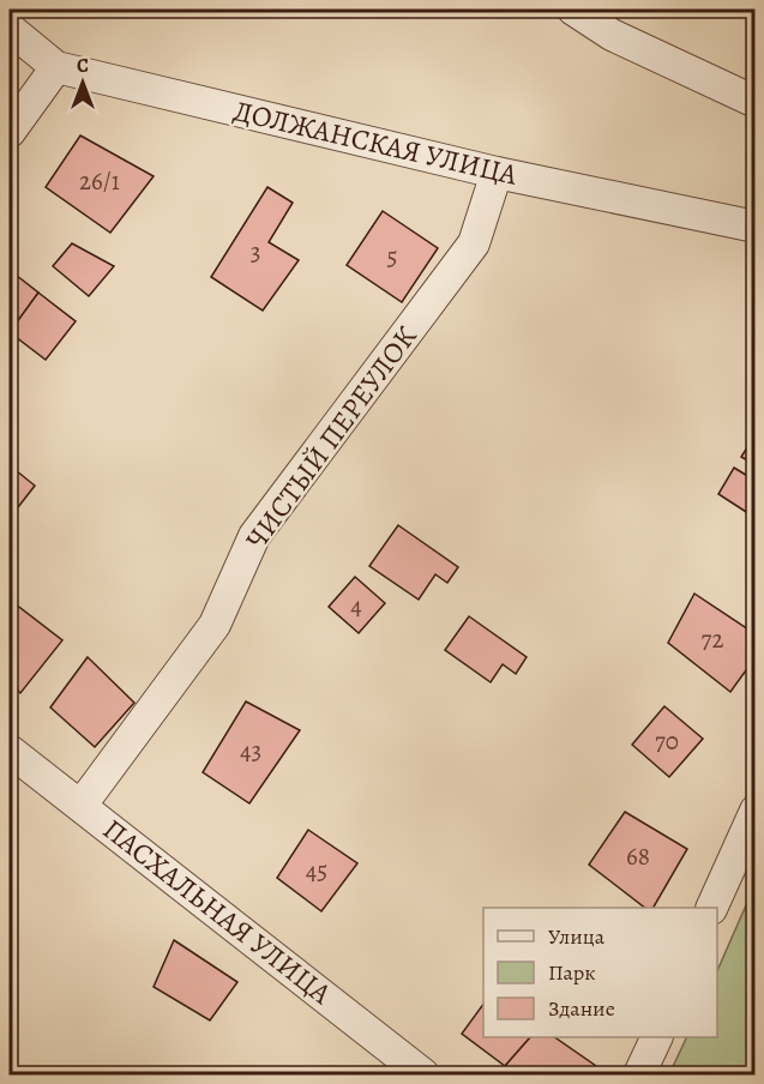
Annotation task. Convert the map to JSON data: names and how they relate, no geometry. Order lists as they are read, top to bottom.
{
  "streets": {
    "street": ["ДОЛЖАНСКАЯ УЛИЦА", "ЧИСТЫЙ ПЕРЕУЛОК", "ПАСХАЛЬНАЯ УЛИЦА"]
  },
  "crossings": [
    ["ДОЛЖАНСКАЯ УЛИЦА", "ЧИСТЫЙ ПЕРЕУЛОК"],
    ["ЧИСТЫЙ ПЕРЕУЛОК", "ПАСХАЛЬНАЯ УЛИЦА"]
  ],
  "house_numbers": [
    "26/1",
    "3",
    "5",
    "4",
    "72",
    "70",
    "43",
    "68",
    "45"
  ],
  "legend": ["Улица", "Парк", "Здание"],
  "north": "top"
}
